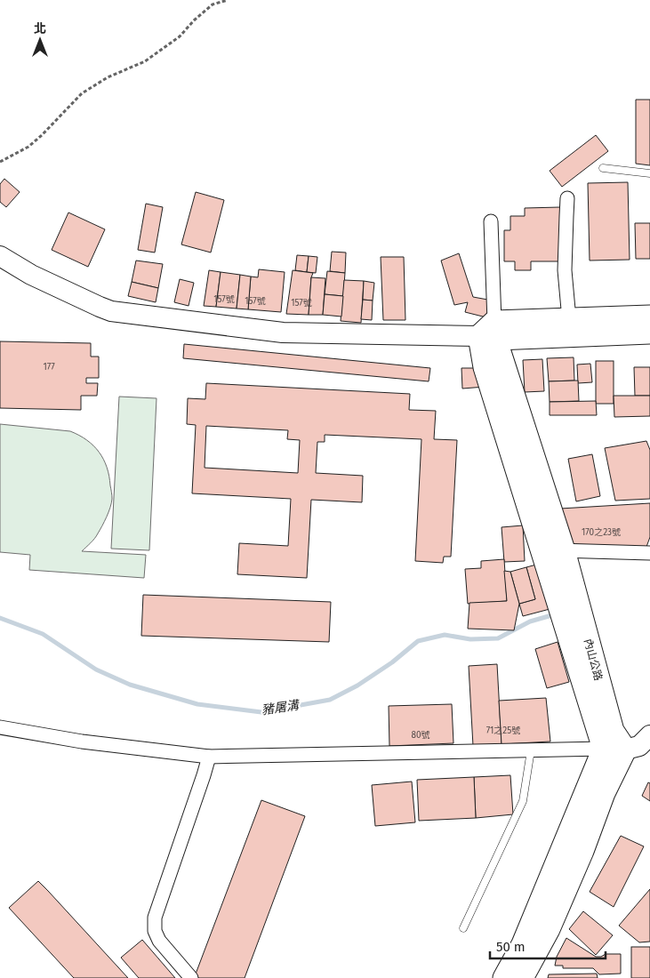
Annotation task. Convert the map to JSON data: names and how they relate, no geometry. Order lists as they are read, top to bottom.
{
  "streets": {
    "main road": ["內山公路"]
  },
  "water": ["豬屠溝"],
  "house_numbers": [
    "157號",
    "157號",
    "157號",
    "177",
    "170之23號",
    "71之25號",
    "80號"
  ],
  "scale_bar": "50 m",
  "north": "top"
}
